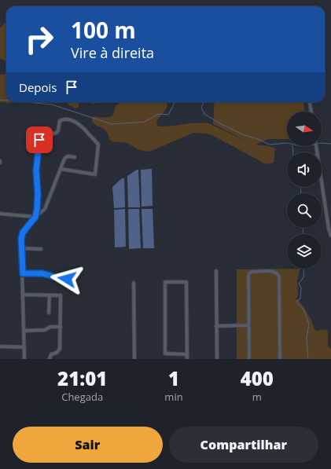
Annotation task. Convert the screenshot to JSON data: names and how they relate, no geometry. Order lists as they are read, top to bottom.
{
  "north": "right",
  "page": {
    "turn": ["100 m", "Vire à direita"],
    "then": "Depois",
    "eta": [
      "21:01",
      "Chegada",
      "1",
      "min",
      "400",
      "m"
    ],
    "buttons": ["Sair", "Compartilhar"]
  }
}
